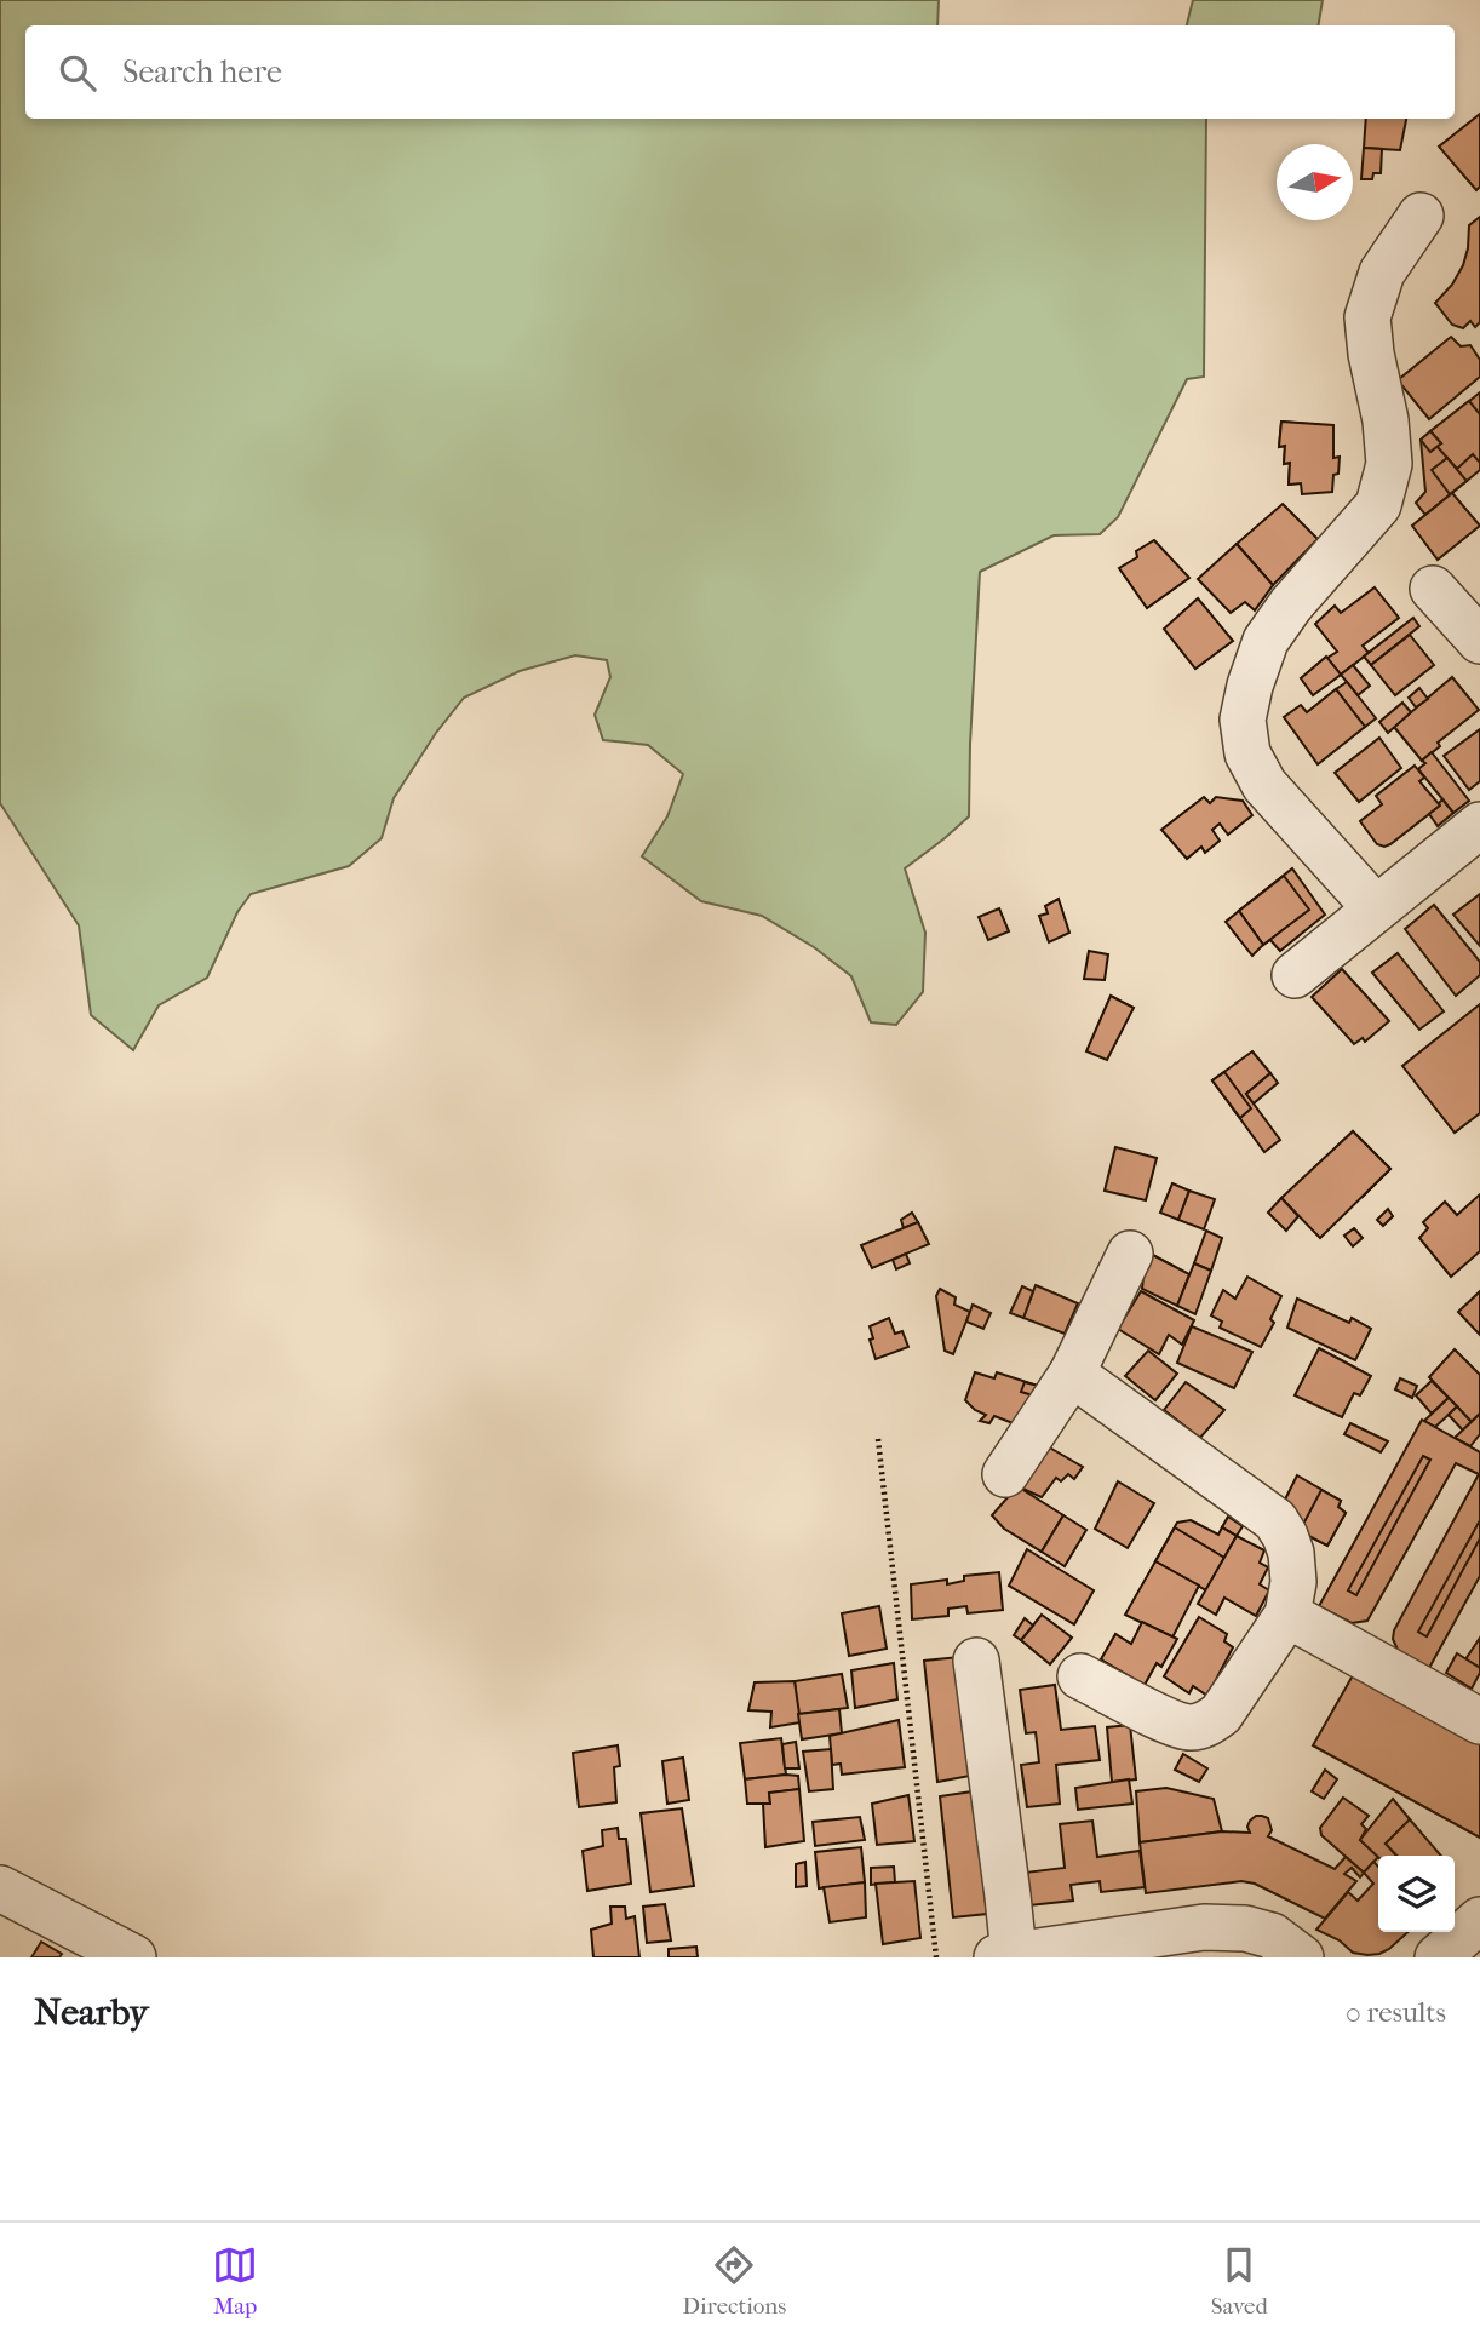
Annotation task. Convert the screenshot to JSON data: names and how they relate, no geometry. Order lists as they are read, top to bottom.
{
  "north": "right",
  "page": {
    "search": "Search here",
    "heading": ["Nearby", "0 results"],
    "nav": ["Map", "Directions", "Saved"]
  }
}
